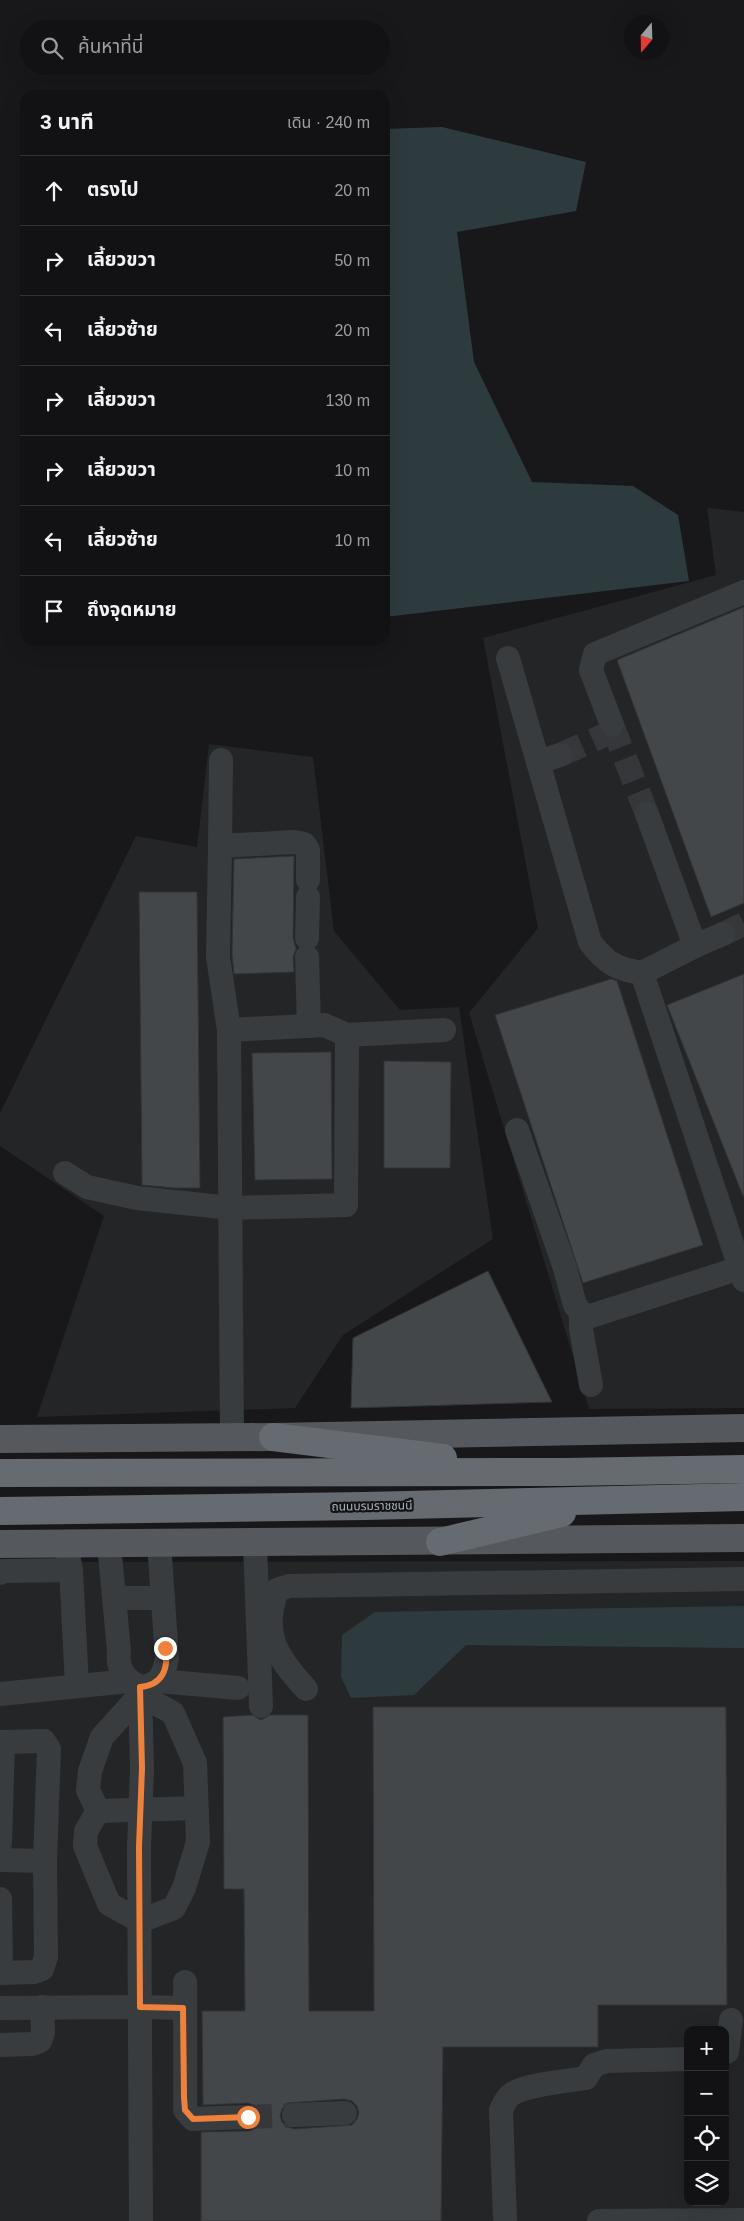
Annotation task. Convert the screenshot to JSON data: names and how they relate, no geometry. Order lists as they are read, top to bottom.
{
  "streets": {
    "highway": ["ถนนบรมราชชนนี"]
  },
  "north": "bottom",
  "page": {
    "search": "ค้นหาที่นี่",
    "heading": ["3 นาที", "เดิน · 240 m"],
    "list": [
      ["ตรงไป", "20 m"],
      ["เลี้ยวขวา", "50 m"],
      ["เลี้ยวซ้าย", "20 m"],
      ["เลี้ยวขวา", "130 m"],
      ["เลี้ยวขวา", "10 m"],
      ["เลี้ยวซ้าย", "10 m"],
      "ถึงจุดหมาย"
    ],
    "map_buttons": ["+", "−"]
  }
}
